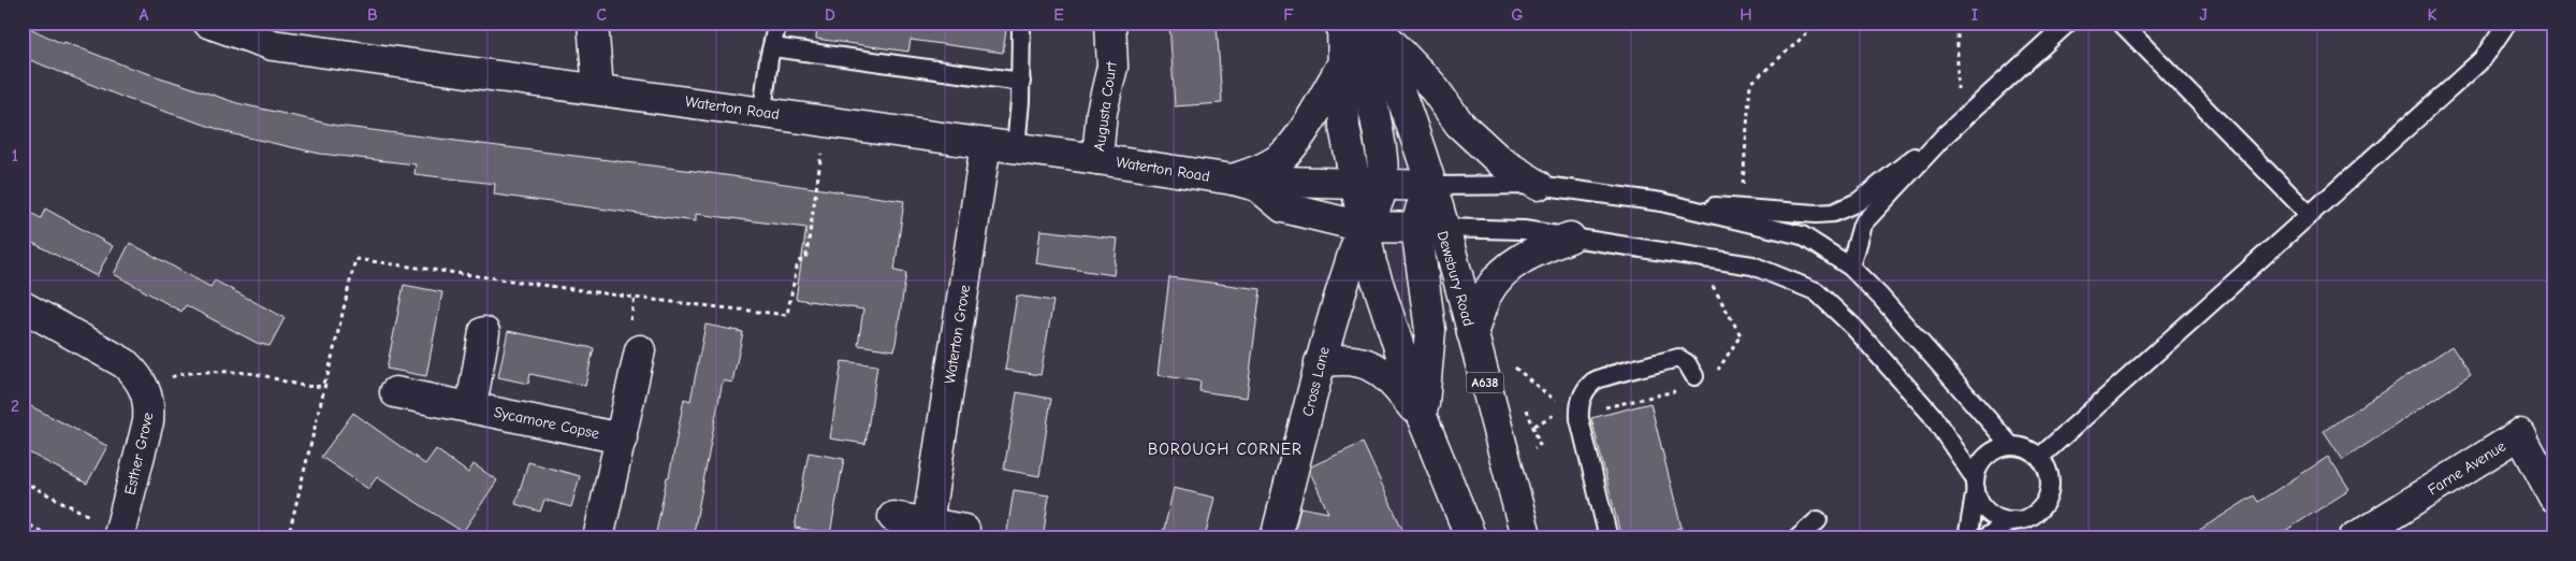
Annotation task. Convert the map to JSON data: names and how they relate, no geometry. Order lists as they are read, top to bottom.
{
  "streets": {
    "main road": [
      "Augusta Court",
      "Waterton Road",
      "Dewsbury Road",
      "Waterton Grove",
      "Cross Lane",
      "A638",
      "Sycamore Copse",
      "Esther Grove",
      "Farne Avenue"
    ]
  },
  "crossings": [
    ["Augusta Court", "Waterton Road"],
    ["Waterton Road", "Waterton Grove"],
    ["Waterton Road", "Cross Lane"]
  ],
  "districts": ["BOROUGH CORNER"],
  "grid": {
    "columns": [
      "A",
      "B",
      "C",
      "D",
      "E",
      "F",
      "G",
      "H",
      "I",
      "J",
      "K"
    ],
    "rows": ["1", "2"]
  }
}
